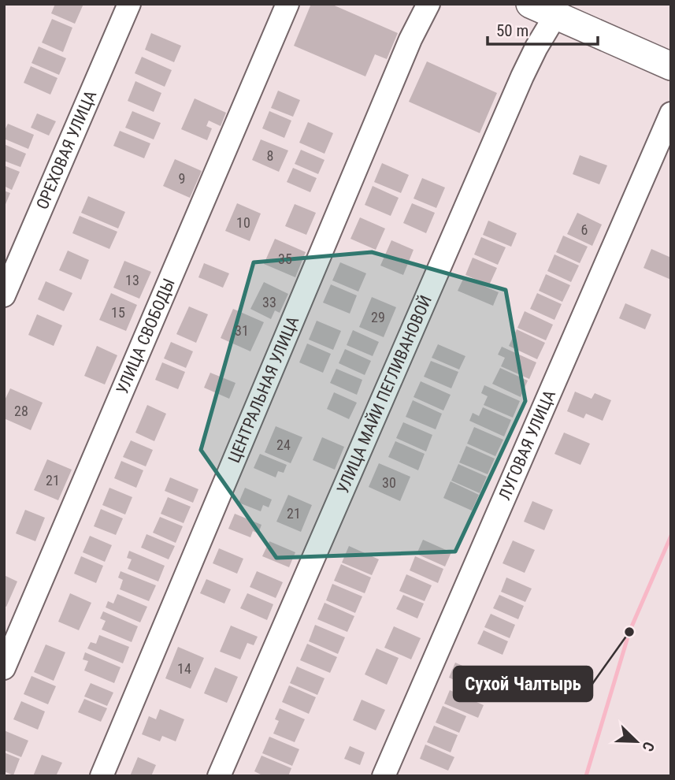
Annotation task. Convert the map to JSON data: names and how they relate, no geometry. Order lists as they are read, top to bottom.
{
  "streets": {
    "street": [
      "ОРЕХОВАЯ УЛИЦА",
      "УЛИЦА СВОБОДЫ",
      "ЦЕНТРАЛЬНАЯ УЛИЦА",
      "УЛИЦА МАЙИ ПЕГЛИВАНОВОЙ",
      "ЛУГОВАЯ УЛИЦА"
    ]
  },
  "places": ["Сухой Чалтырь"],
  "house_numbers": [
    "8",
    "9",
    "10",
    "6",
    "35",
    "13",
    "33",
    "15",
    "29",
    "31",
    "28",
    "24",
    "21",
    "30",
    "21",
    "14"
  ],
  "scale_bar": "50 m",
  "north": "bottom right"
}
